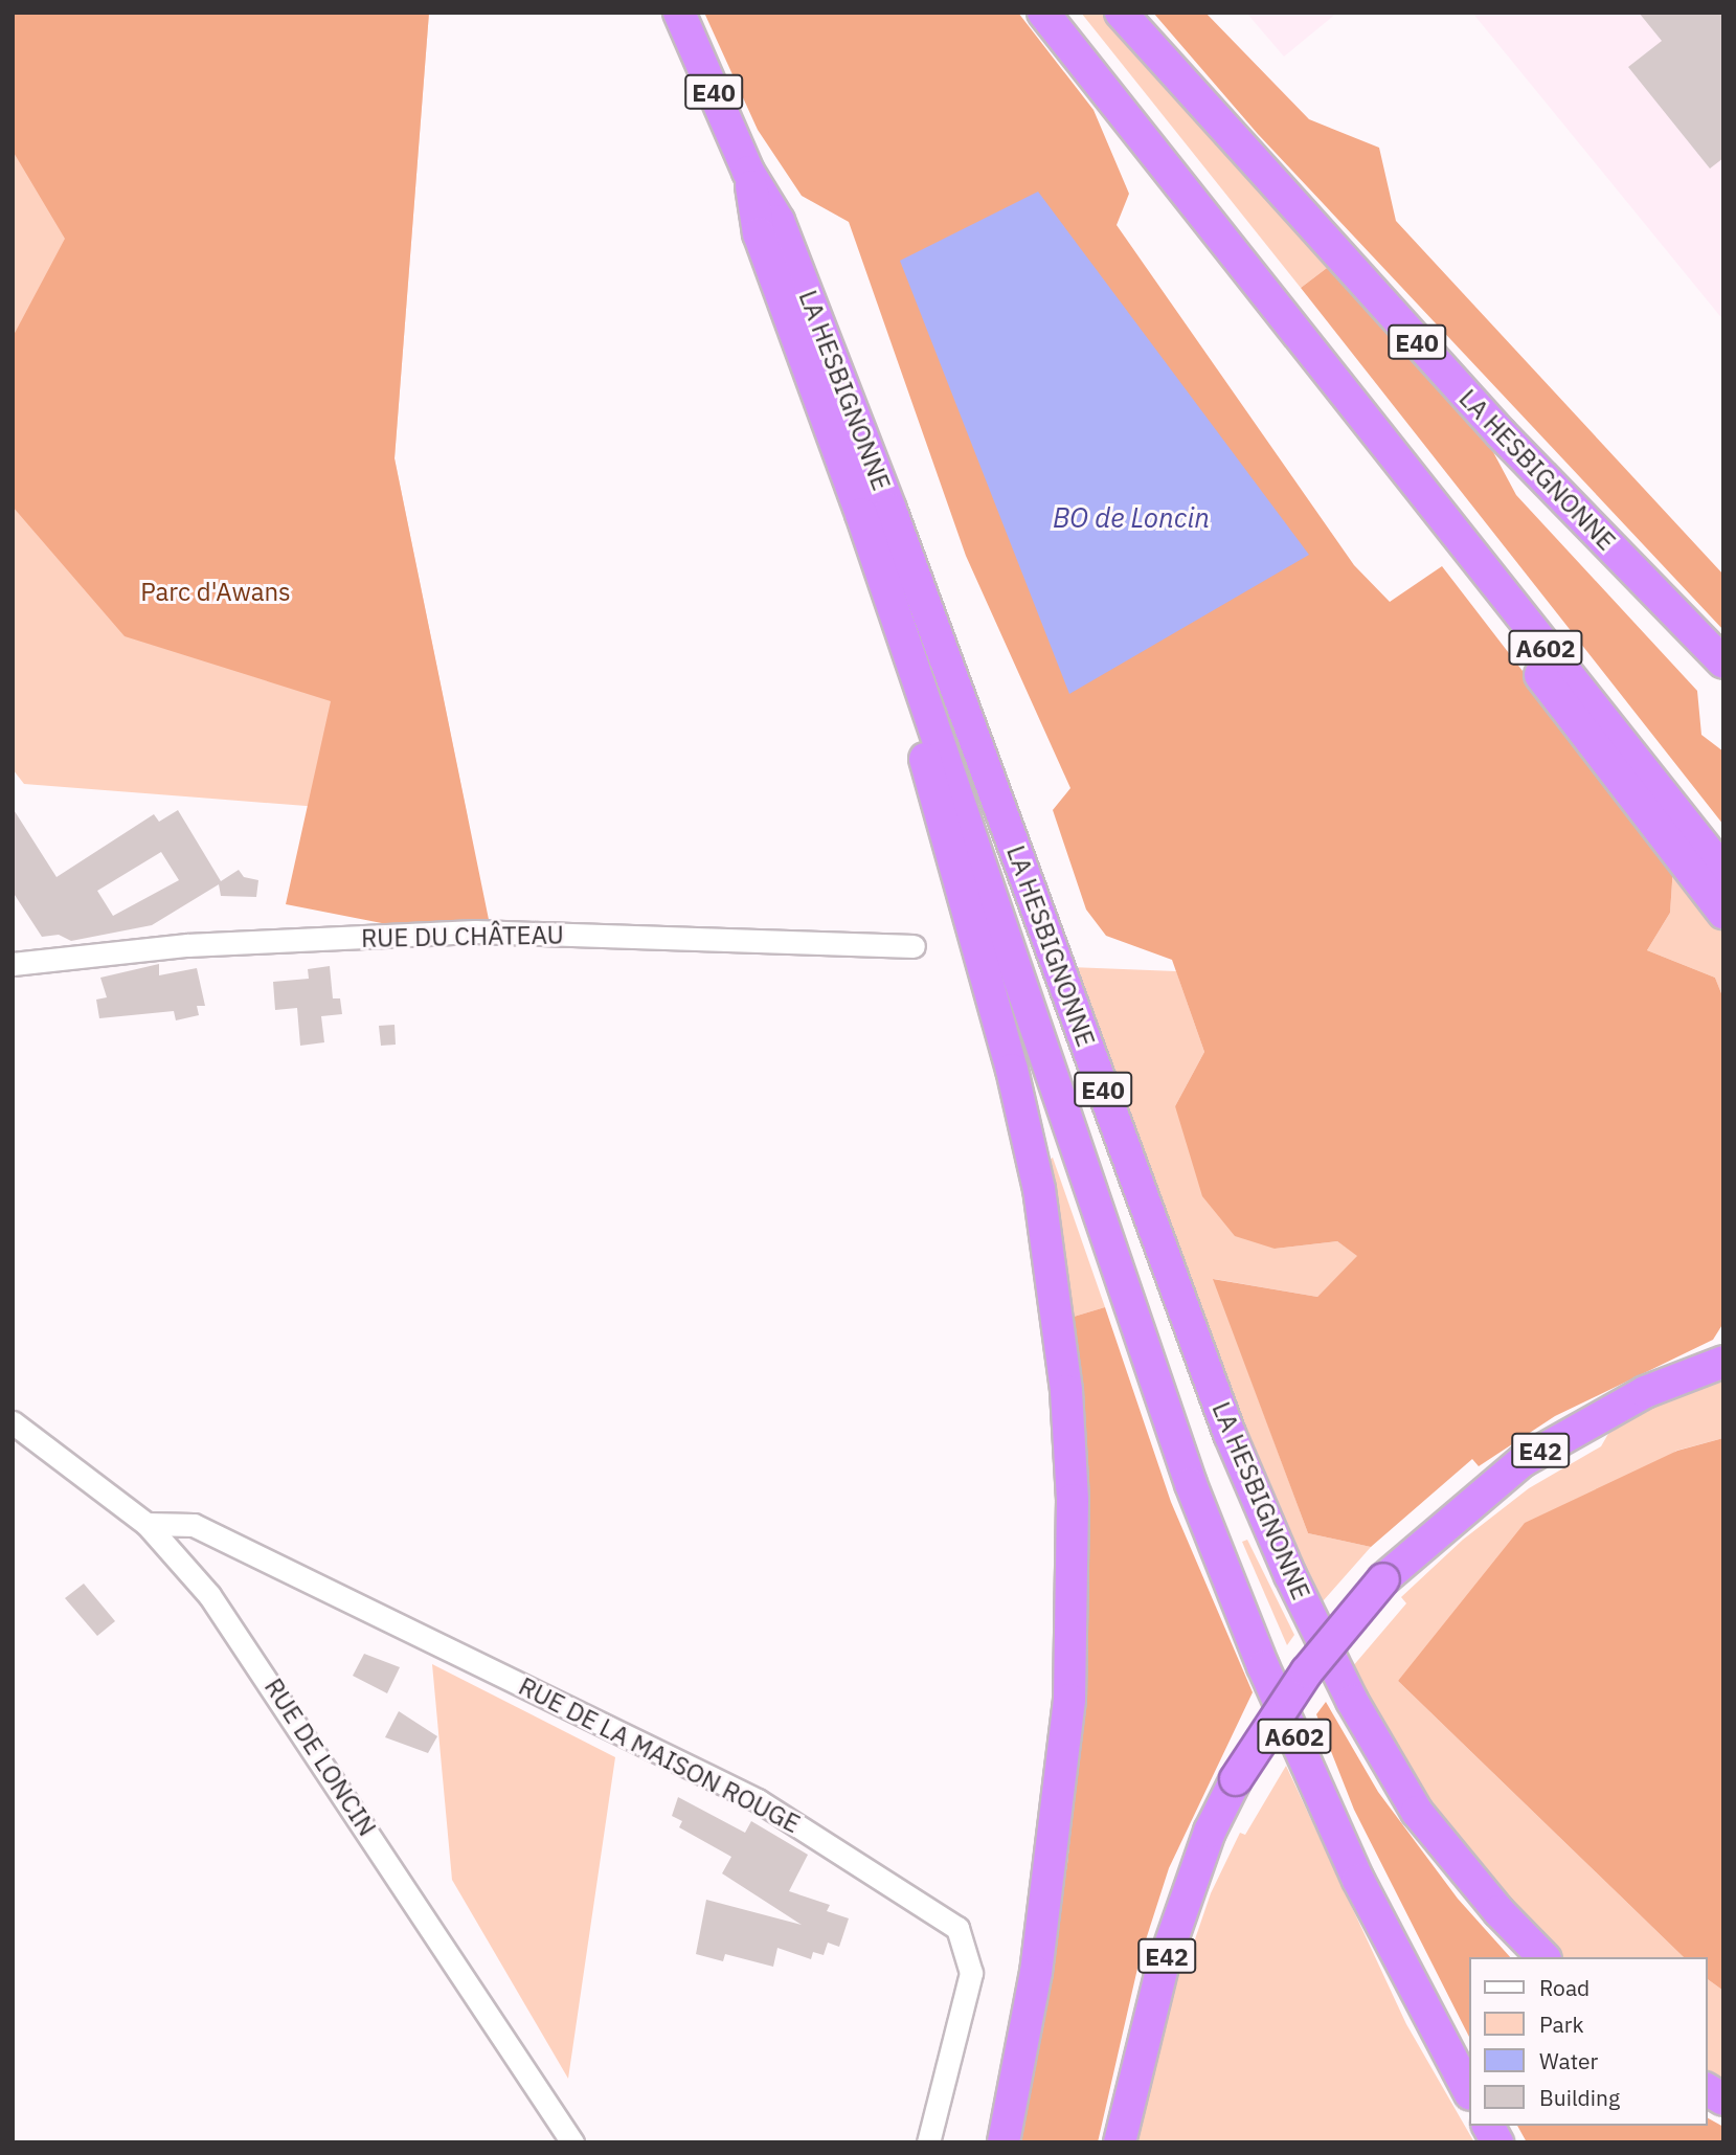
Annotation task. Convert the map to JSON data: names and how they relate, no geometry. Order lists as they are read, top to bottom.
{
  "streets": {
    "highway": [
      "E40",
      "LA HESBIGNONNE",
      "A602",
      "E42"
    ],
    "street": ["RUE DU CHÂTEAU", "RUE DE LA MAISON ROUGE", "RUE DE LONCIN"]
  },
  "crossings": [
    ["RUE DE LA MAISON ROUGE", "RUE DE LONCIN"]
  ],
  "water": ["BO de Loncin"],
  "parks": ["Parc d'Awans"],
  "legend": [
    "Road",
    "Park",
    "Water",
    "Building"
  ]
}
